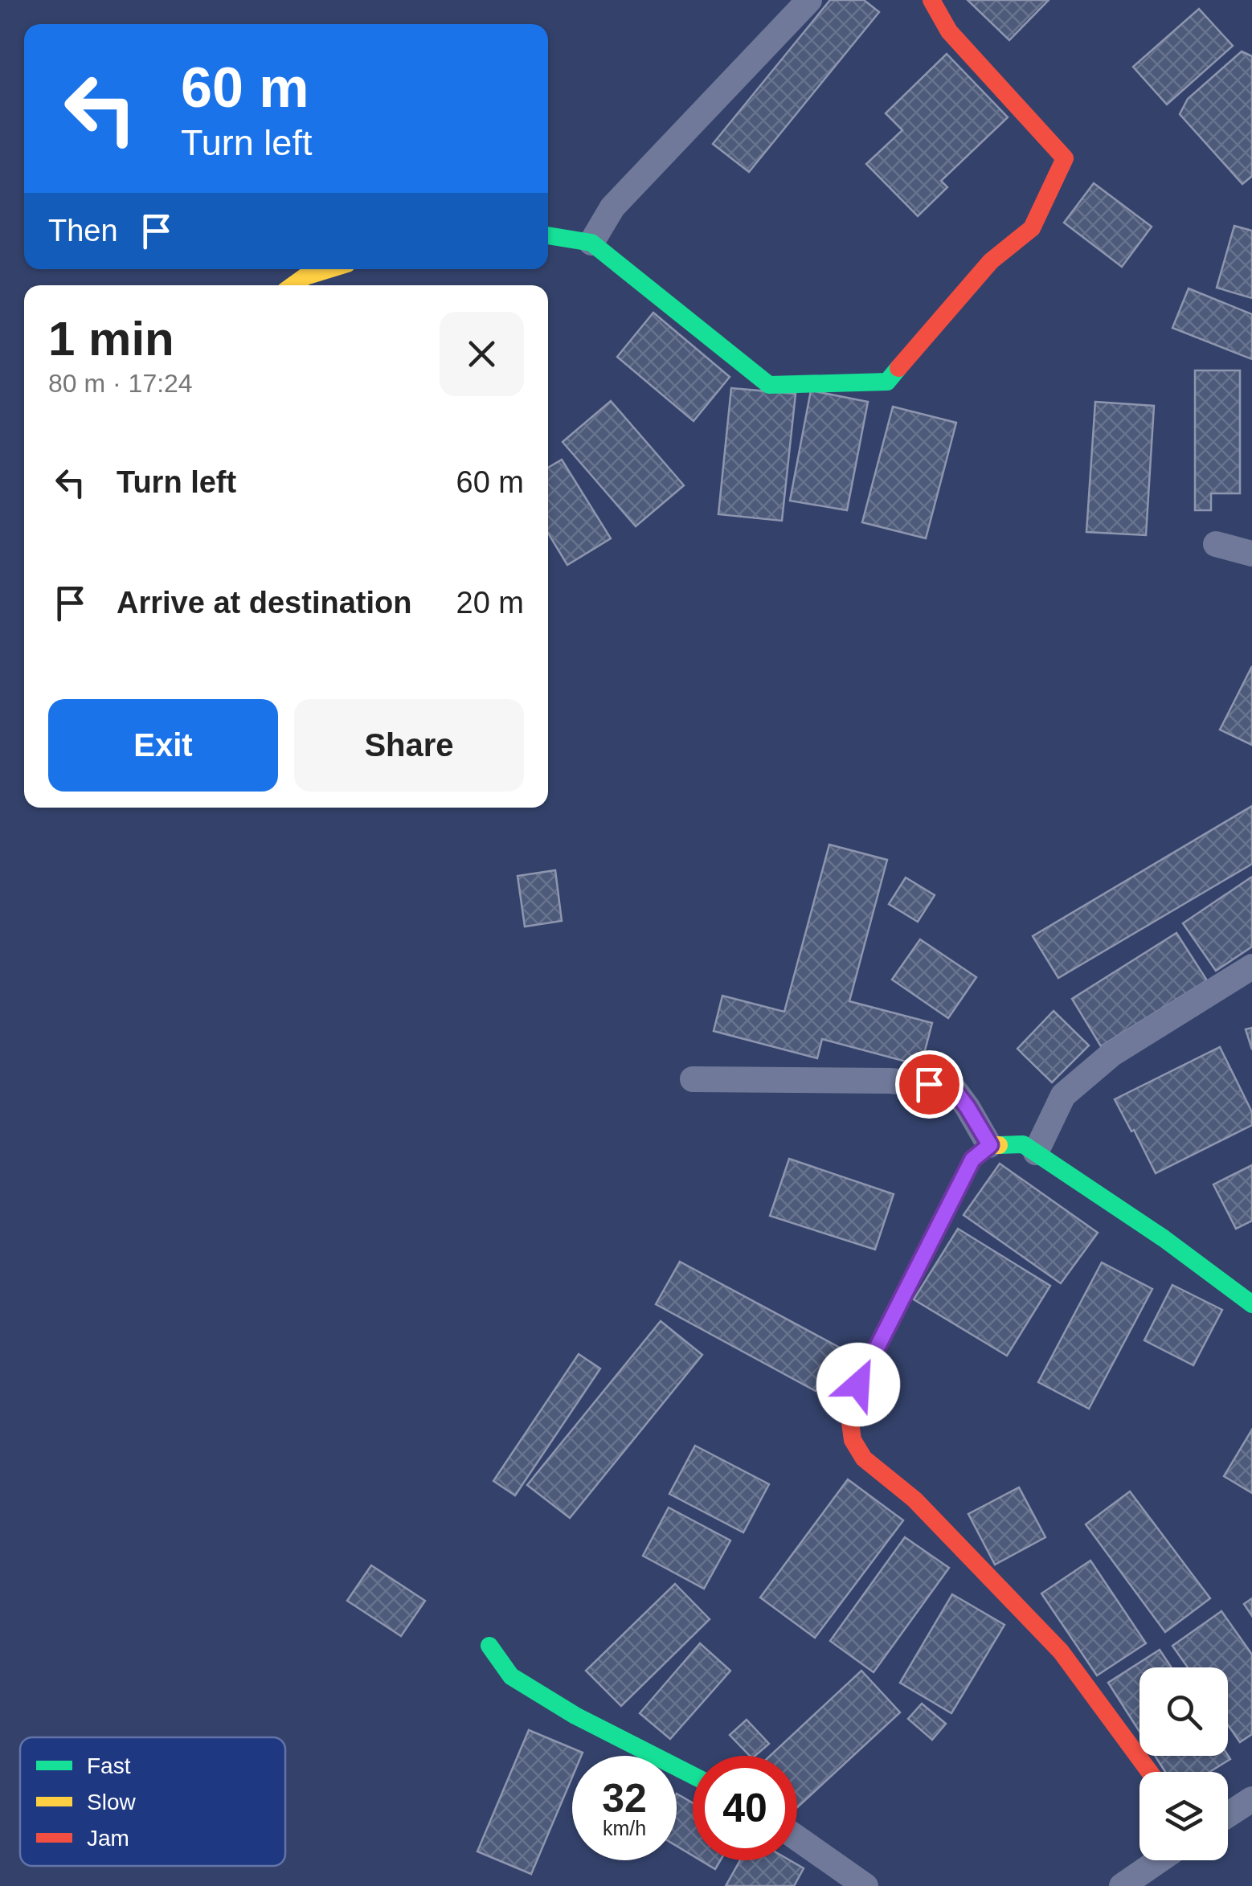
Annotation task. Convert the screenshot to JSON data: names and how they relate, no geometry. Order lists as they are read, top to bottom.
{
  "legend": ["Fast", "Slow", "Jam"],
  "page": {
    "turn": ["60 m", "Turn left"],
    "then": "Then",
    "heading": ["1 min", "80 m · 17:24"],
    "list": [
      {
        "name": "Turn left",
        "value": "60 m"
      },
      {
        "name": "Arrive at destination",
        "value": "20 m"
      }
    ],
    "buttons": ["Exit", "Share"],
    "speed": "32 km/h",
    "limit": "40"
  }
}
